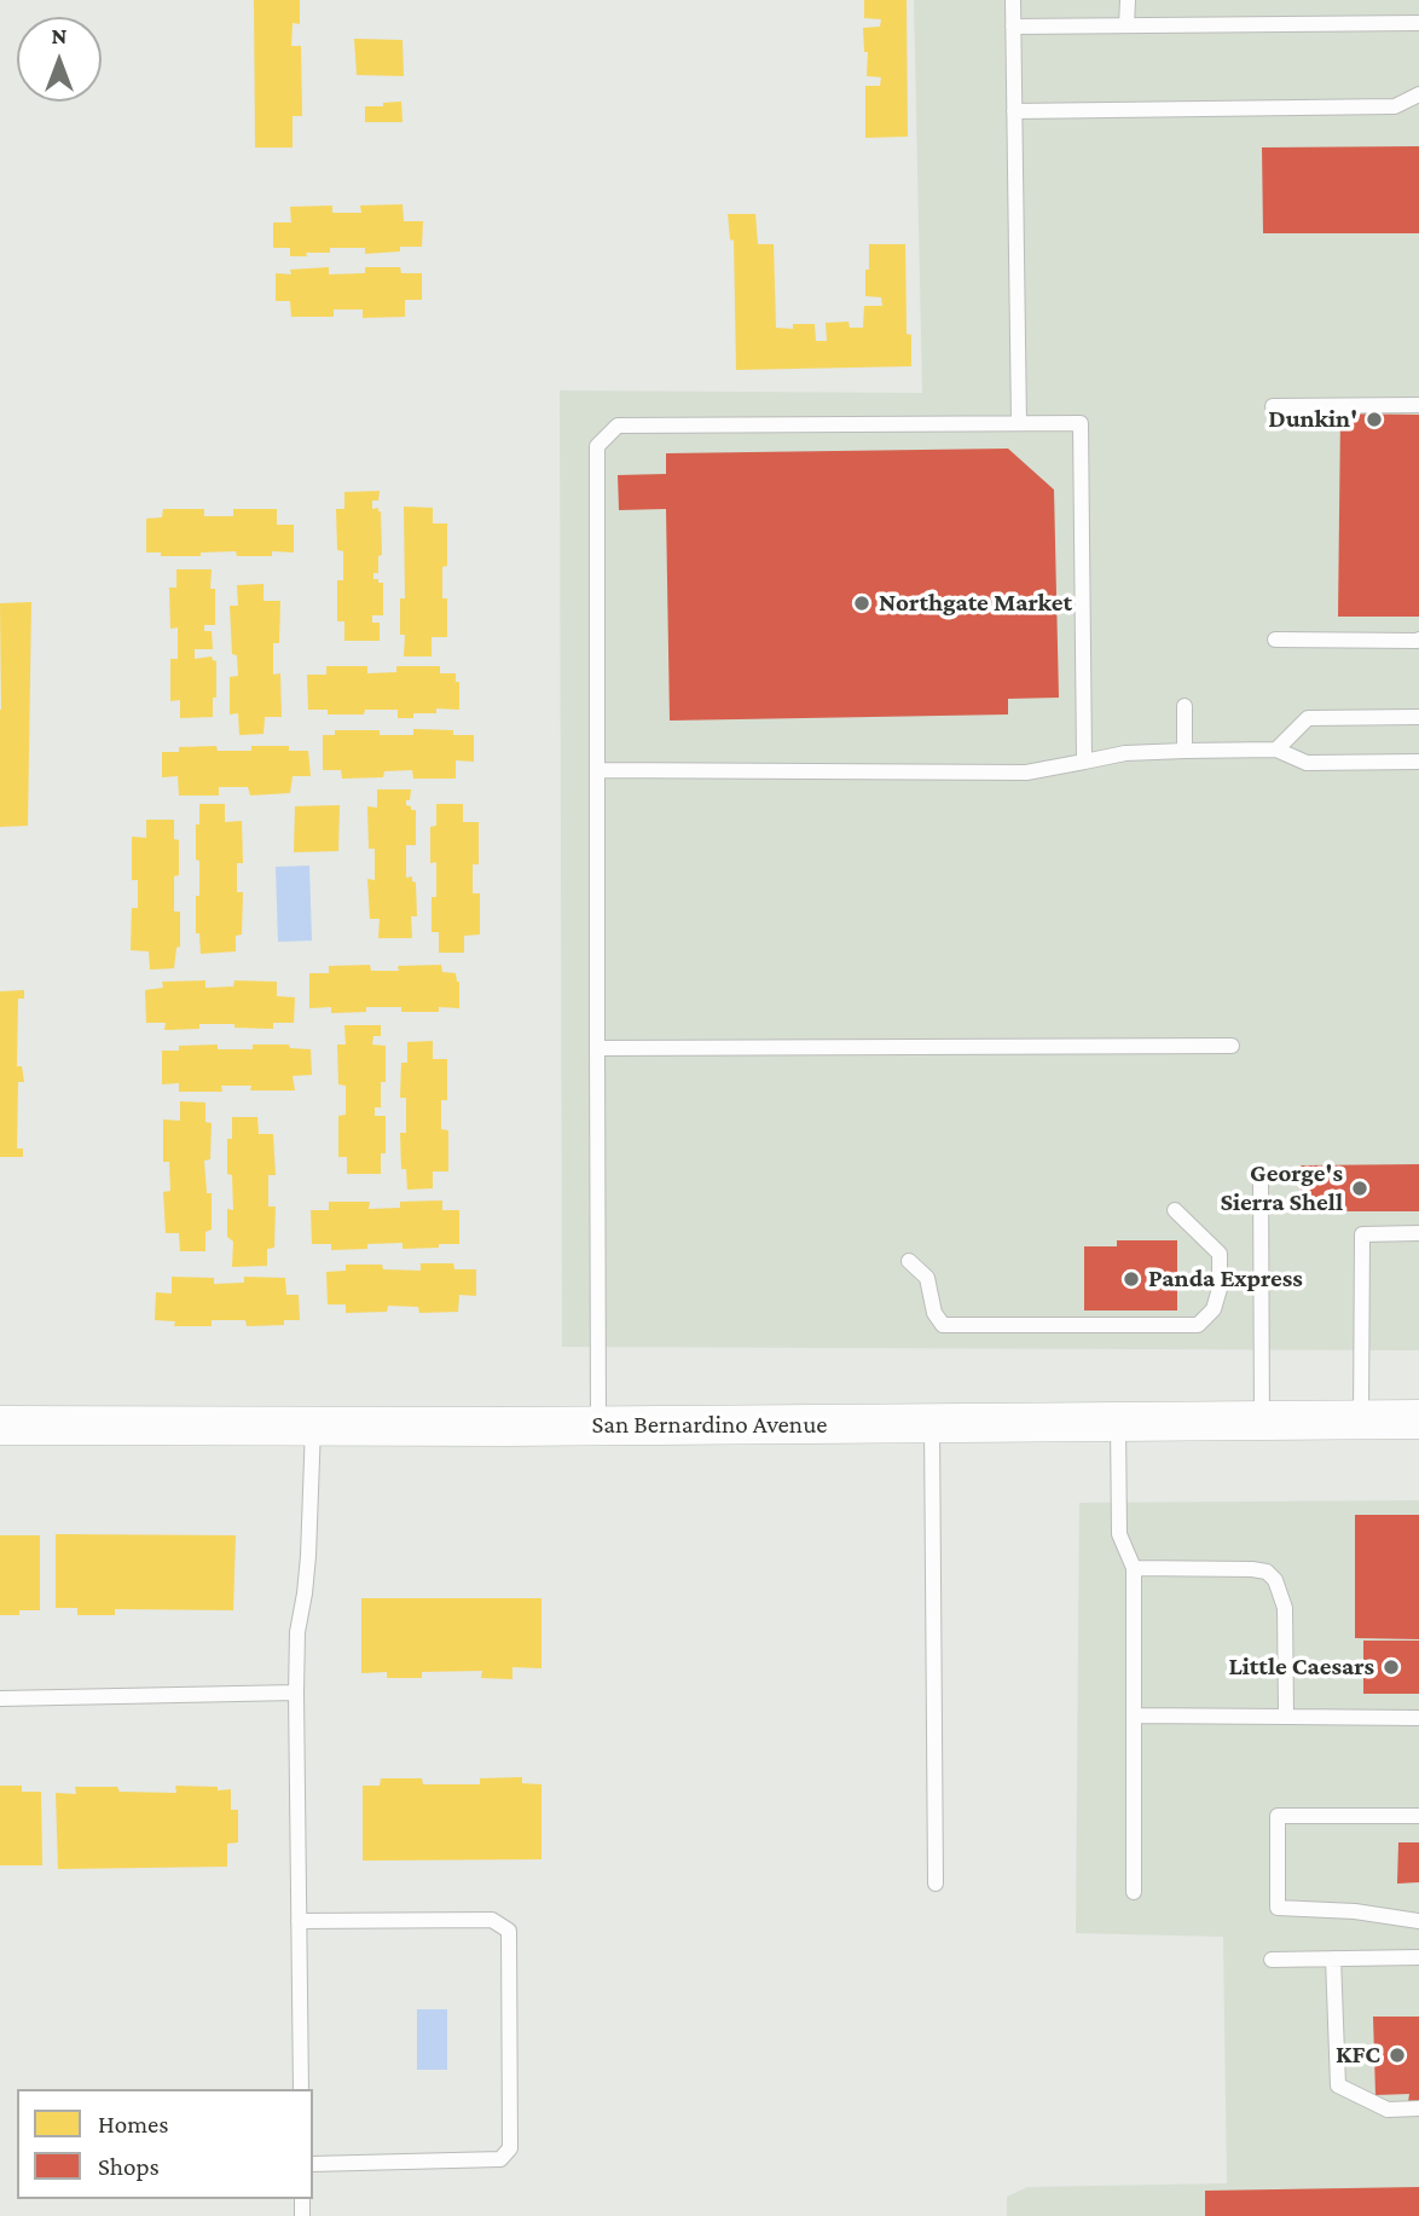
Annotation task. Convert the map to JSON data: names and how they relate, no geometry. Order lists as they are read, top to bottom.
{
  "streets": {
    "main road": ["San Bernardino Avenue"]
  },
  "places": [
    "Dunkin'",
    "Northgate Market",
    "George's Sierra Shell",
    "Panda Express",
    "Little Caesars",
    "KFC"
  ],
  "legend": ["Homes", "Shops"],
  "north": "top"
}
